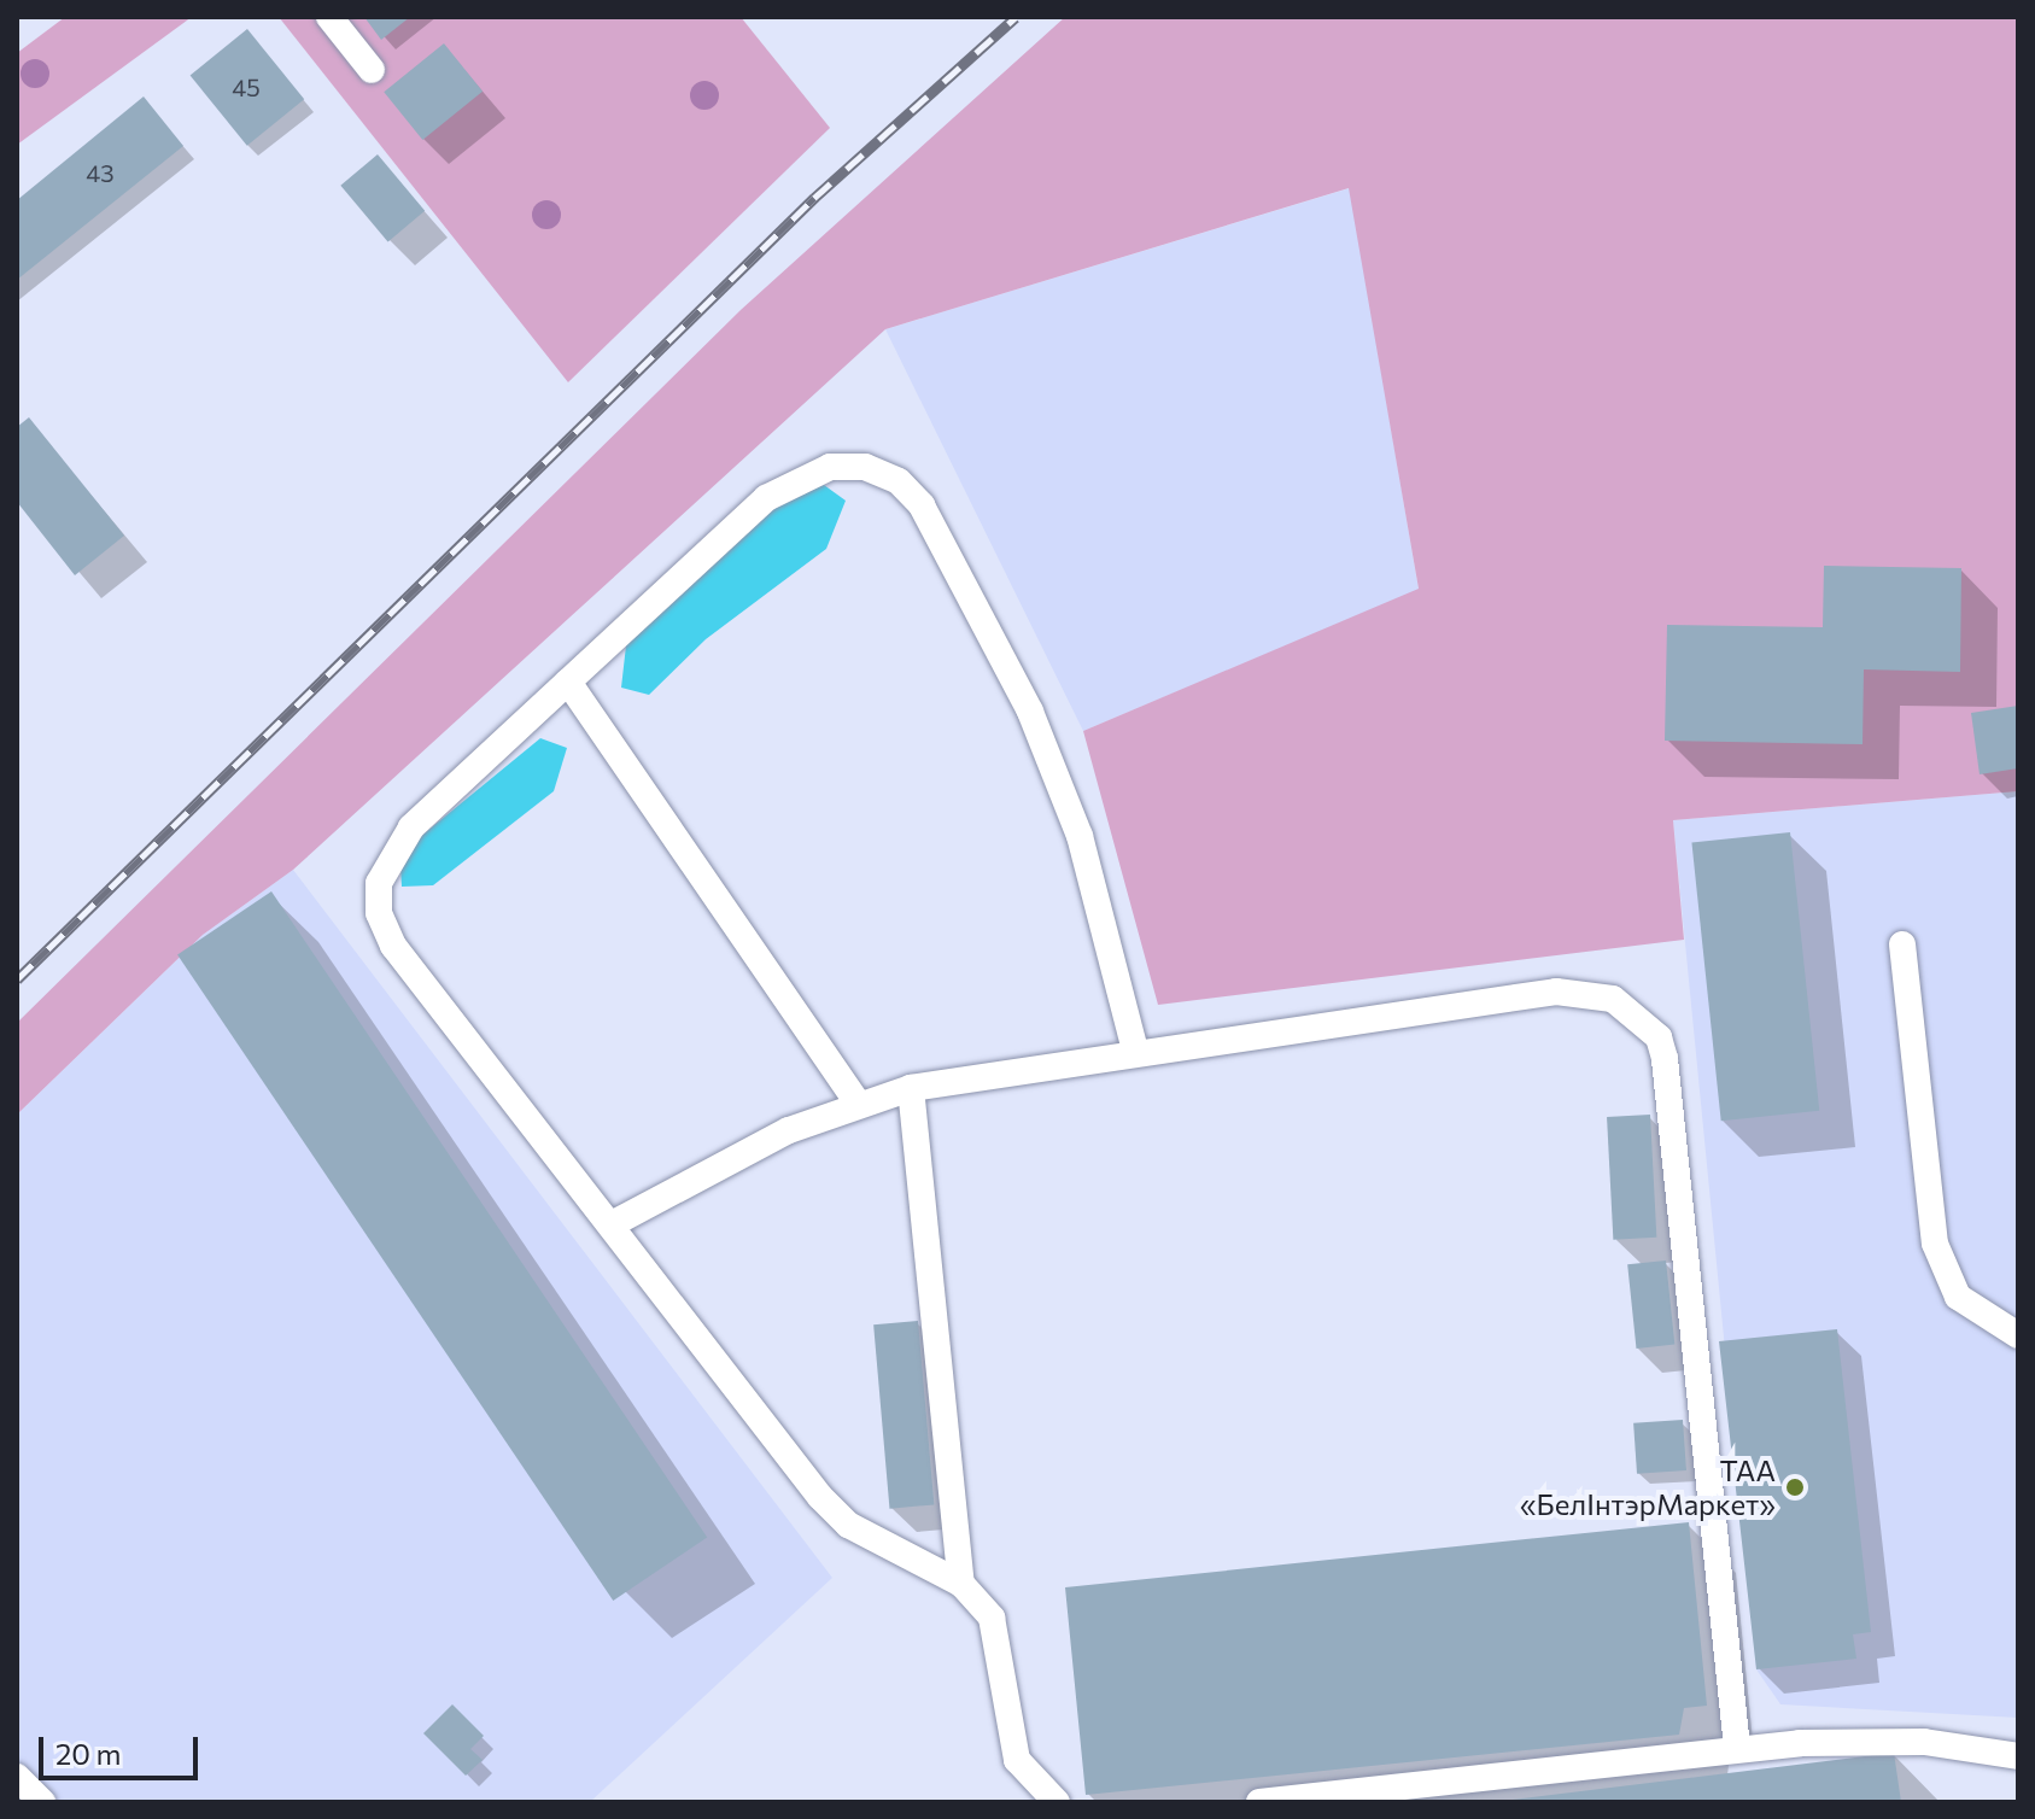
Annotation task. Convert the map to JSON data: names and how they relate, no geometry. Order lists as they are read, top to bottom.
{
  "places": ["ТАА «БелІнтэрМаркет»"],
  "house_numbers": ["45", "43"],
  "scale_bar": "20 m"
}
